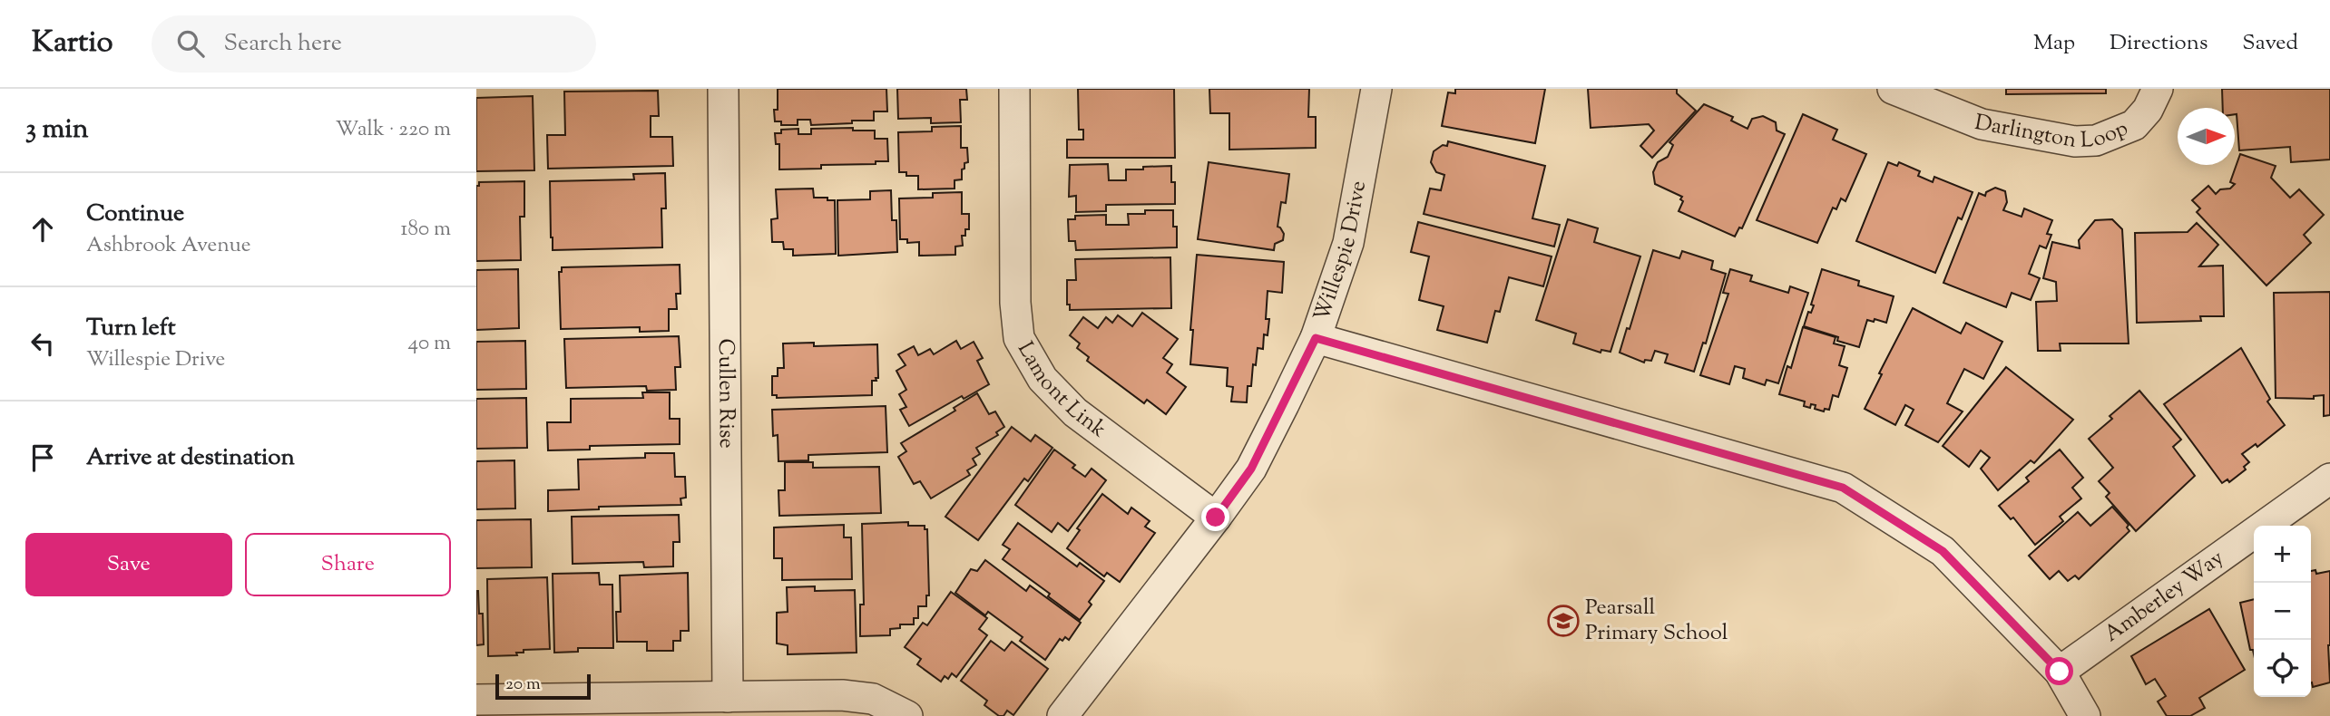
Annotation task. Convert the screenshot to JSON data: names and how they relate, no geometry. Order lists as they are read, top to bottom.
{
  "streets": {
    "street": [
      "Darlington Loop",
      "Willespie Drive",
      "Lamont Link",
      "Cullen Rise",
      "Amberley Way"
    ]
  },
  "crossings": [
    ["Willespie Drive", "Lamont Link"]
  ],
  "places": {
    "school or university": ["Pearsall Primary School"]
  },
  "scale_bar": "20 m",
  "north": "right",
  "page": {
    "header": "Kartio",
    "search": "Search here",
    "nav": ["Map", "Directions", "Saved"],
    "heading": ["3 min", "Walk · 220 m"],
    "list": [
      ["Continue", "Ashbrook Avenue", "180 m"],
      ["Turn left", "Willespie Drive", "40 m"],
      "Arrive at destination"
    ],
    "buttons": ["Save", "Share"],
    "map_buttons": ["+", "−"],
    "scale": "20 m"
  }
}
